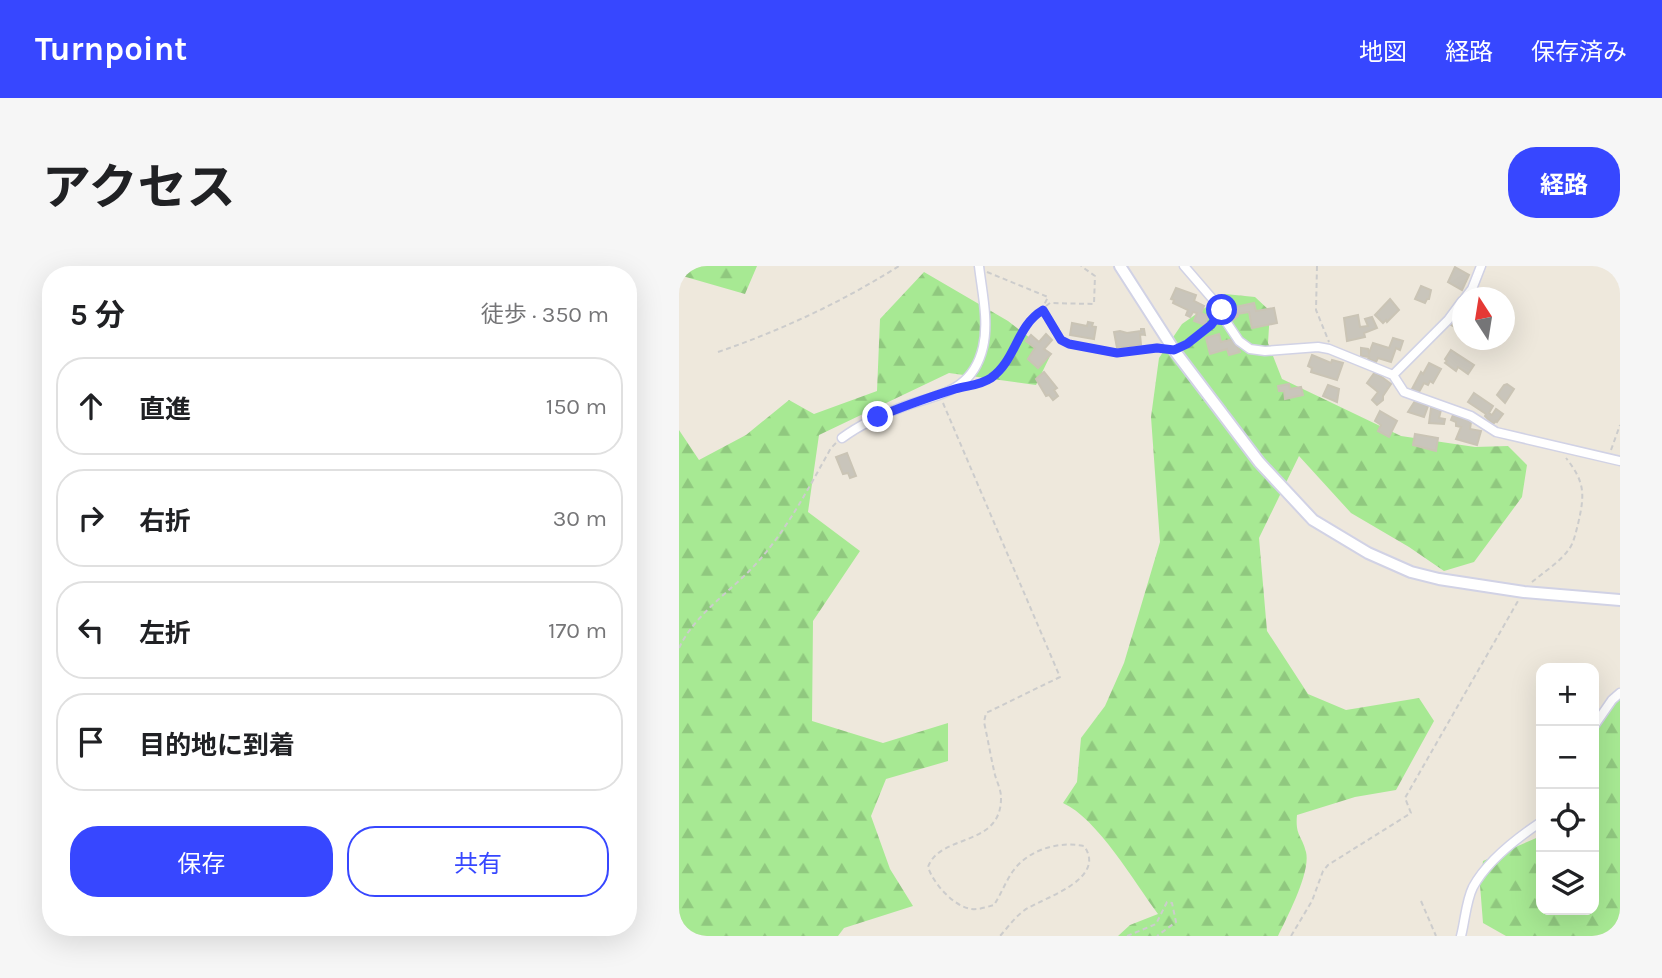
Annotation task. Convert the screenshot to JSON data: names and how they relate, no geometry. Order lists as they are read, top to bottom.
{
  "north": "top",
  "page": {
    "header": "Turnpoint",
    "nav": ["地図", "経路", "保存済み"],
    "title": "アクセス",
    "buttons": [
      "経路",
      ["保存", "共有"]
    ],
    "heading": ["5 分", "徒歩 · 350 m"],
    "list": [
      ["直進", "150 m"],
      ["右折", "30 m"],
      ["左折", "170 m"],
      "目的地に到着"
    ],
    "map_buttons": ["+", "−"]
  }
}
